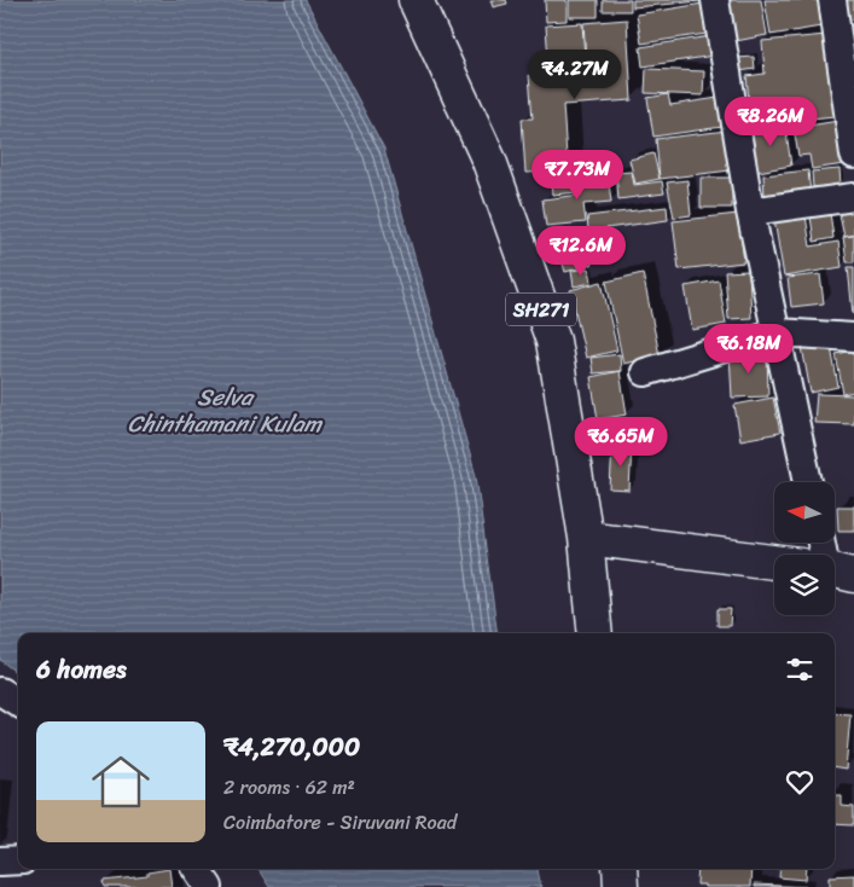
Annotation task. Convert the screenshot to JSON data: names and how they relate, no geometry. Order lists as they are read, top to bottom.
{
  "streets": {
    "main road": ["SH271"]
  },
  "water": ["Selva Chinthamani Kulam"],
  "north": "left",
  "page": {
    "price": [
      "₹4.27M",
      "₹8.26M",
      "₹7.73M",
      "₹12.6M",
      "₹6.18M",
      "₹6.65M"
    ],
    "heading": "6 homes",
    "list": [
      {
        "name": "₹4,270,000",
        "note": "2 rooms · 62 m² · Coimbatore - Siruvani Road"
      }
    ]
  }
}
